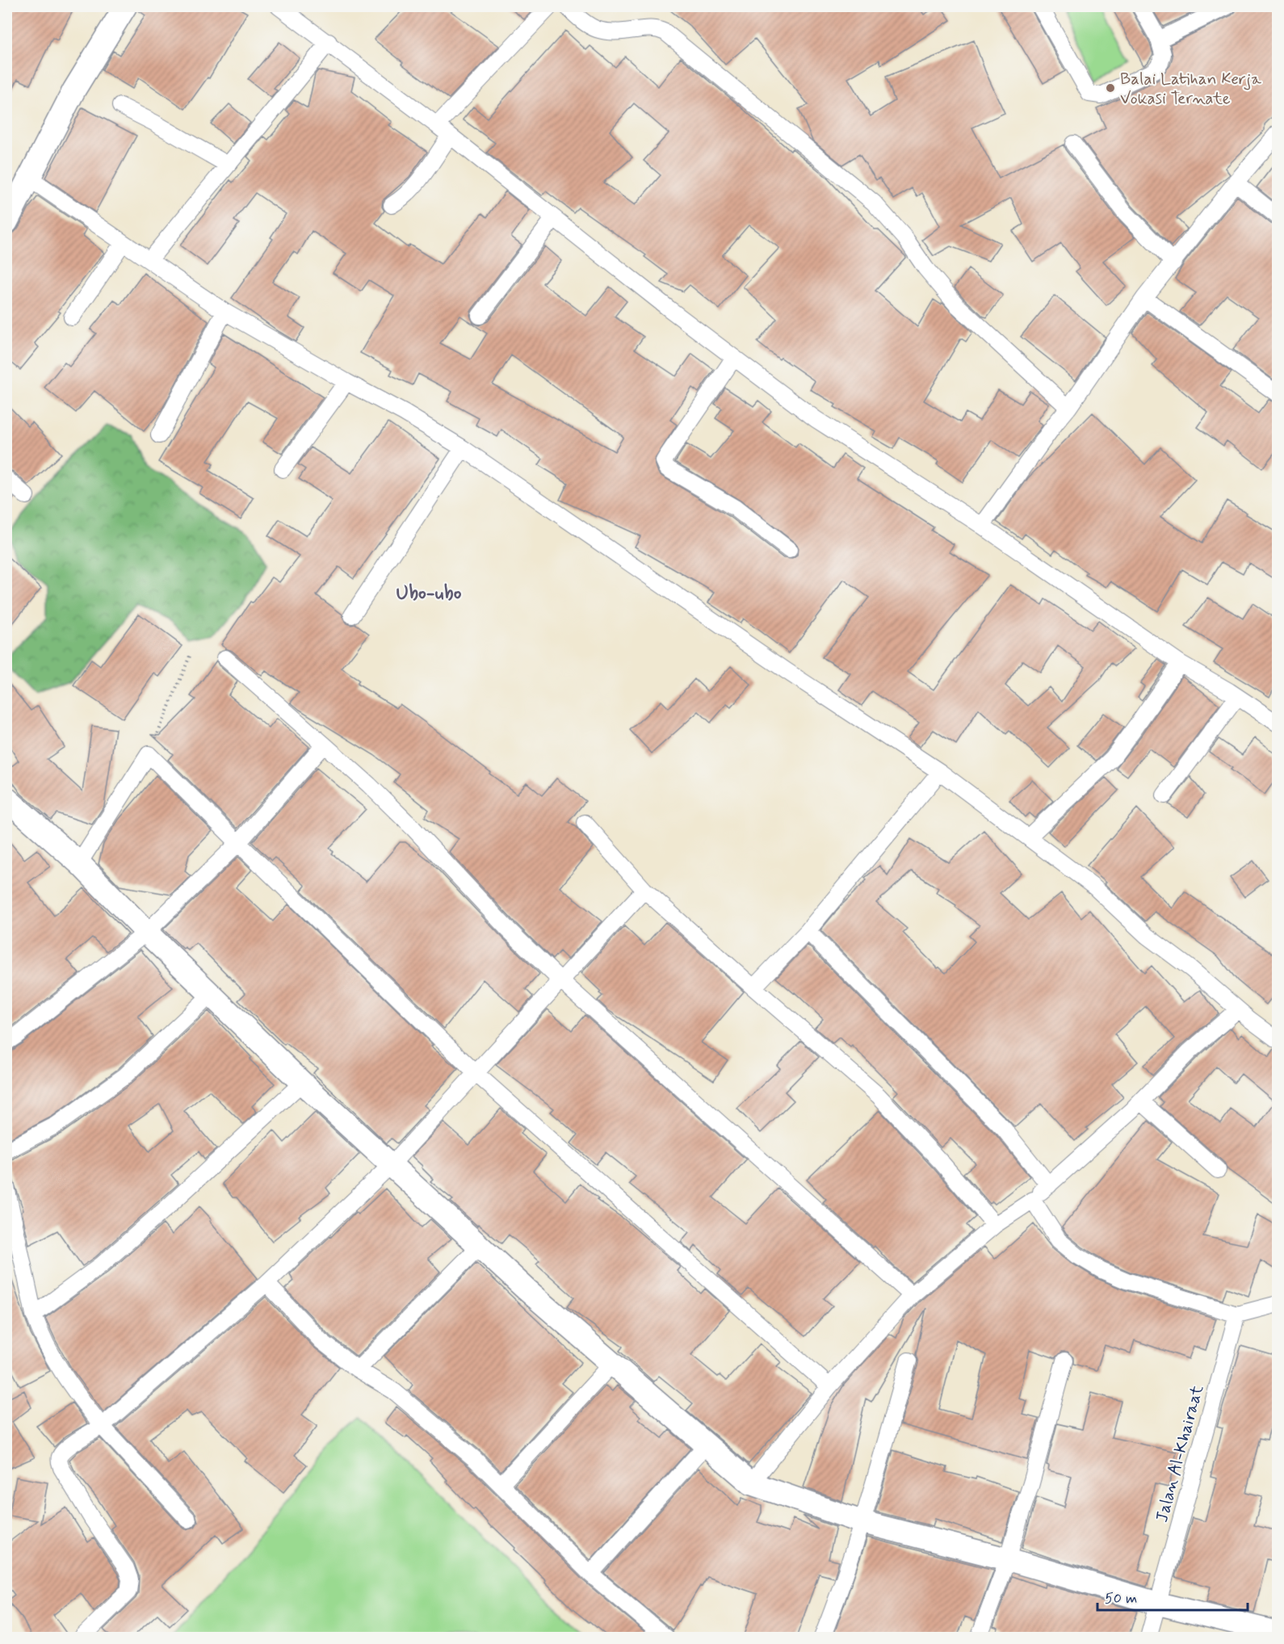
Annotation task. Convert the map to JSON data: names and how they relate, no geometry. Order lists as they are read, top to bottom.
{
  "streets": {
    "street": ["Jalan Al-Khairaat"]
  },
  "districts": ["Ubo-ubo"],
  "places": ["Balai Latihan Kerja Vokasi Ternate"],
  "scale_bar": "50 m"
}
